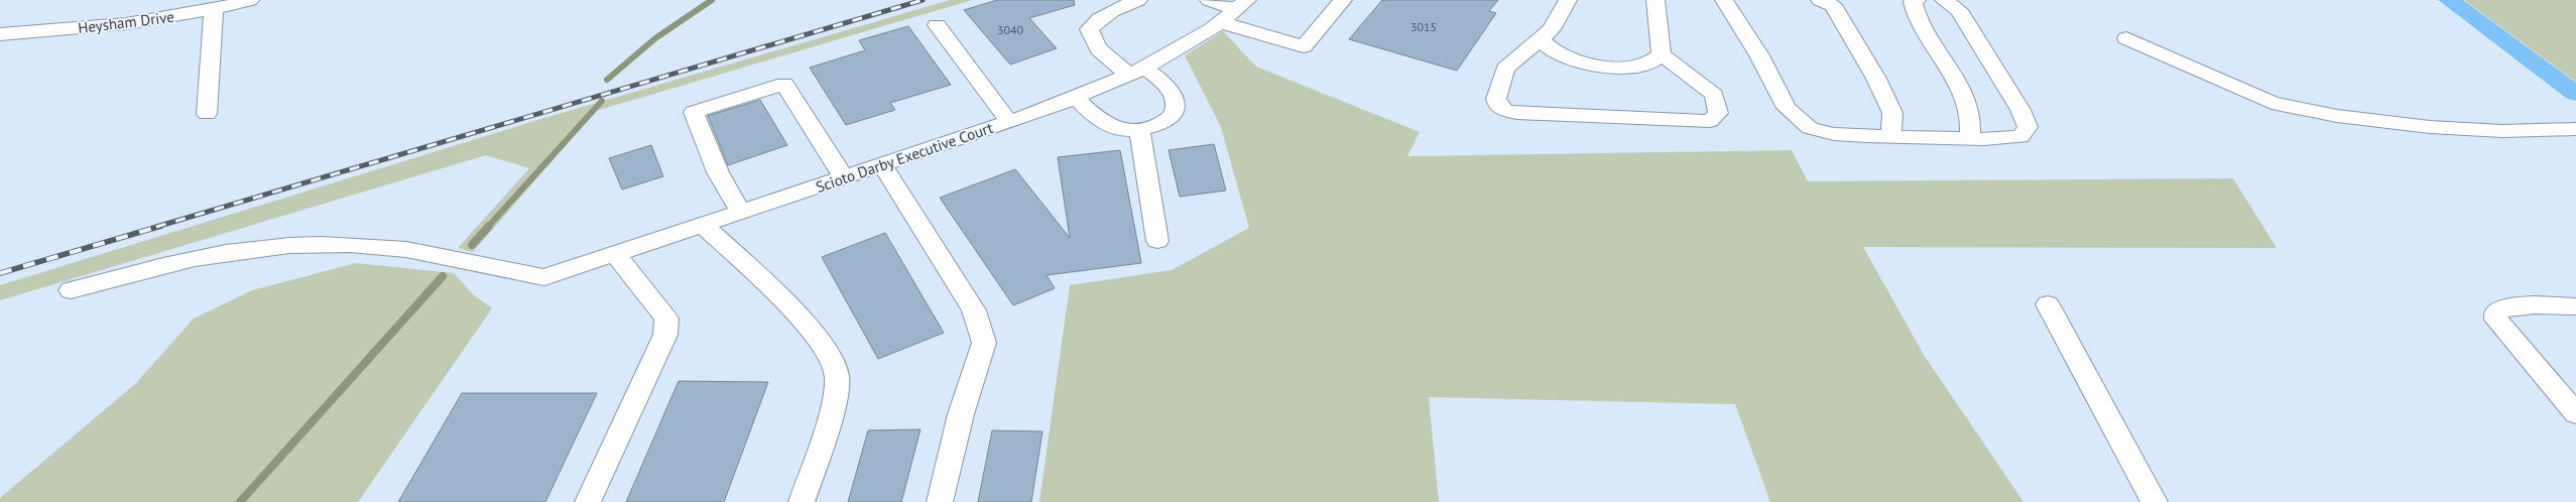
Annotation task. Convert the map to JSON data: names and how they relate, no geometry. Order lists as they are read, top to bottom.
{
  "streets": {
    "street": ["Heysham Drive", "Scioto Darby Executive Court"]
  },
  "house_numbers": ["3015", "3040"]
}
